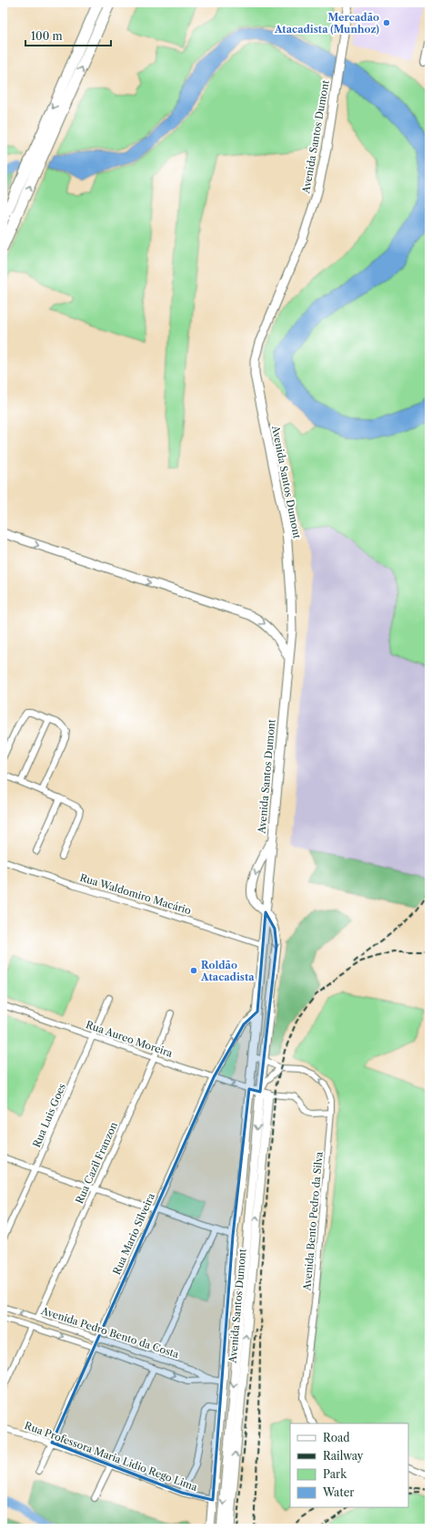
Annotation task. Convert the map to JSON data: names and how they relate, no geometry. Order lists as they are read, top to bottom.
{
  "streets": {
    "main road": ["Avenida Santos Dumont"],
    "street": [
      "Rua Waldomiro Macário",
      "Rua Aureo Moreira",
      "Rua Luis Goes",
      "Rua Cazil Franzon",
      "Avenida Bento Pedro da Silva",
      "Rua Mario Silveira",
      "Avenida Pedro Bento da Costa",
      "Rua Professora Maria Lidio Rego Lima"
    ]
  },
  "crossings": [
    ["Avenida Santos Dumont", "Rua Waldomiro Macário"],
    ["Avenida Santos Dumont", "Rua Aureo Moreira"],
    ["Avenida Santos Dumont", "Avenida Bento Pedro da Silva"],
    ["Avenida Santos Dumont", "Rua Mario Silveira"],
    ["Avenida Santos Dumont", "Avenida Pedro Bento da Costa"],
    ["Avenida Santos Dumont", "Rua Professora Maria Lidio Rego Lima"],
    ["Rua Aureo Moreira", "Rua Luis Goes"],
    ["Rua Aureo Moreira", "Rua Cazil Franzon"],
    ["Rua Aureo Moreira", "Rua Mario Silveira"],
    ["Rua Cazil Franzon", "Avenida Pedro Bento da Costa"],
    ["Rua Mario Silveira", "Avenida Pedro Bento da Costa"],
    ["Rua Mario Silveira", "Rua Professora Maria Lidio Rego Lima"]
  ],
  "places": ["Mercadão Atacadista (Munhoz)", "Roldão Atacadista"],
  "legend": [
    "Road",
    "Railway",
    "Park",
    "Water"
  ],
  "scale_bar": "100 m"
}
